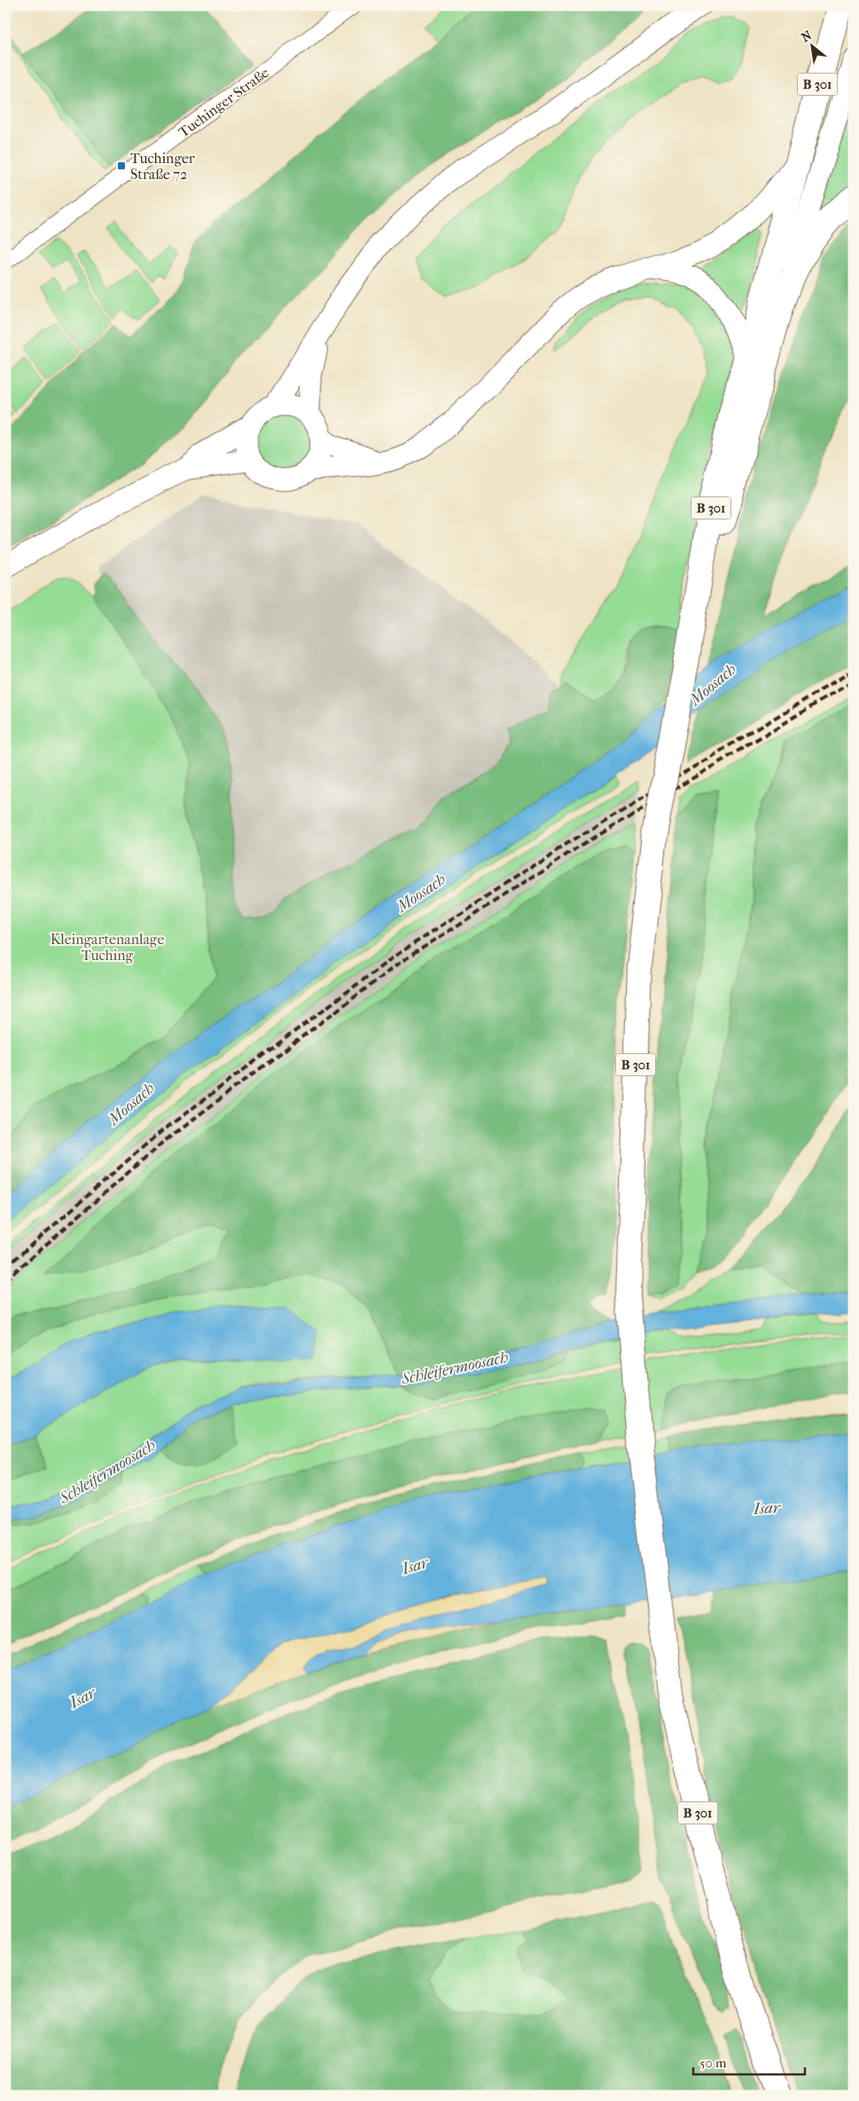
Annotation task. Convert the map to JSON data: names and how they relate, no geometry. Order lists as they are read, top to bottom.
{
  "streets": {
    "main road": ["B 301"],
    "street": ["Tuchinger Straße"]
  },
  "water": ["Moosach", "Schleifermoosach", "Isar"],
  "parks": ["Kleingartenanlage Tuching"],
  "places": {
    "transit": ["Tuchinger Straße 72"]
  },
  "scale_bar": "50 m",
  "north": "top left"
}
